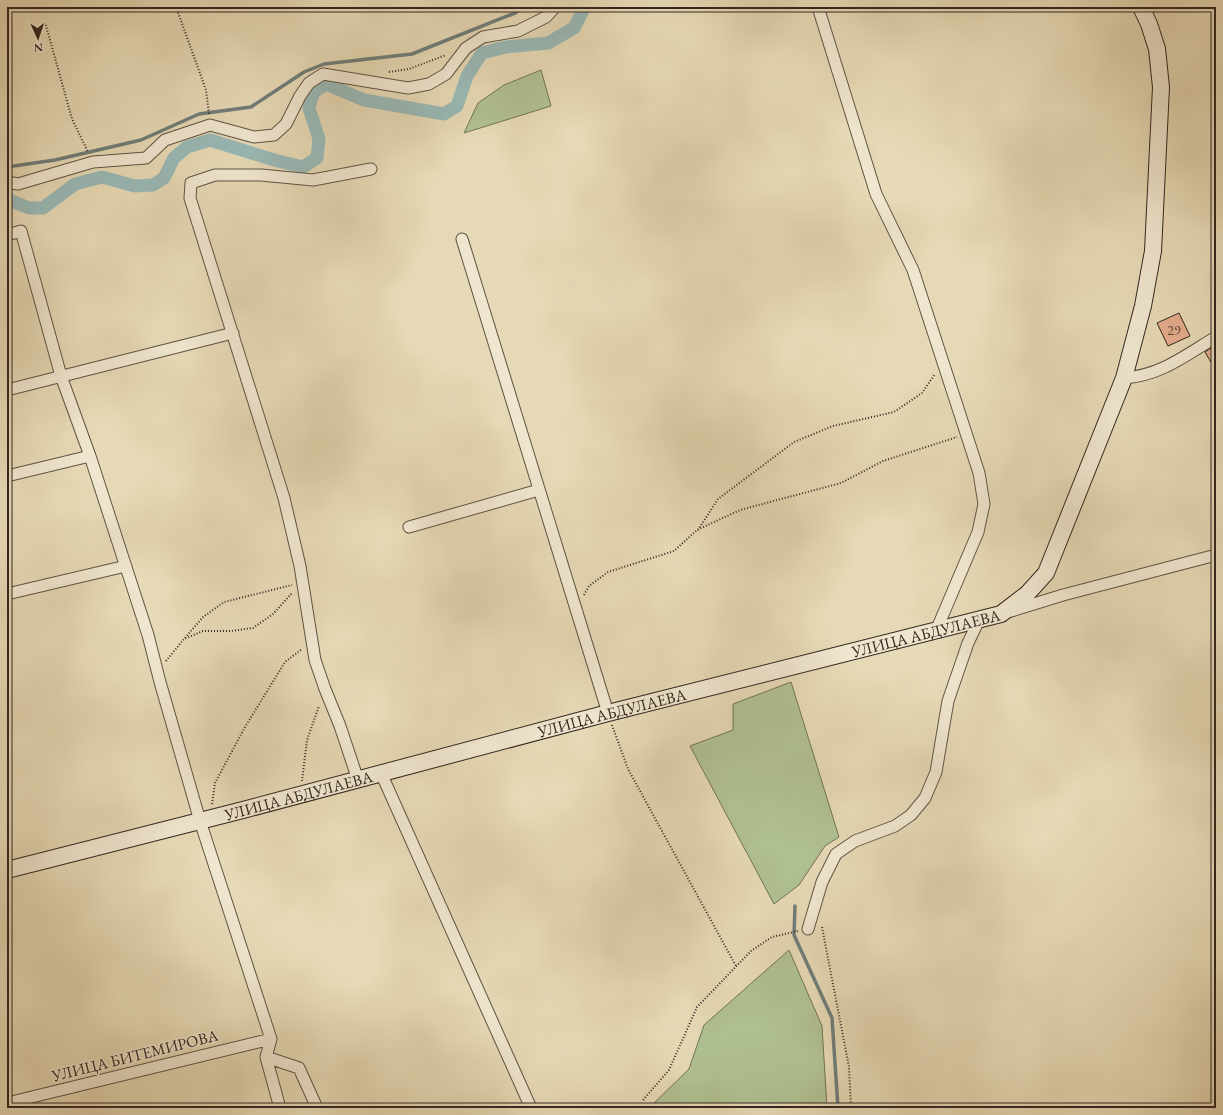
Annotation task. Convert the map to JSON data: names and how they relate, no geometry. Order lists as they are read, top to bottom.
{
  "streets": {
    "main road": ["УЛИЦА АБДУЛАЕВА"],
    "street": ["УЛИЦА БИТЕМИРОВА"]
  },
  "house_numbers": ["29"],
  "north": "bottom"
}
